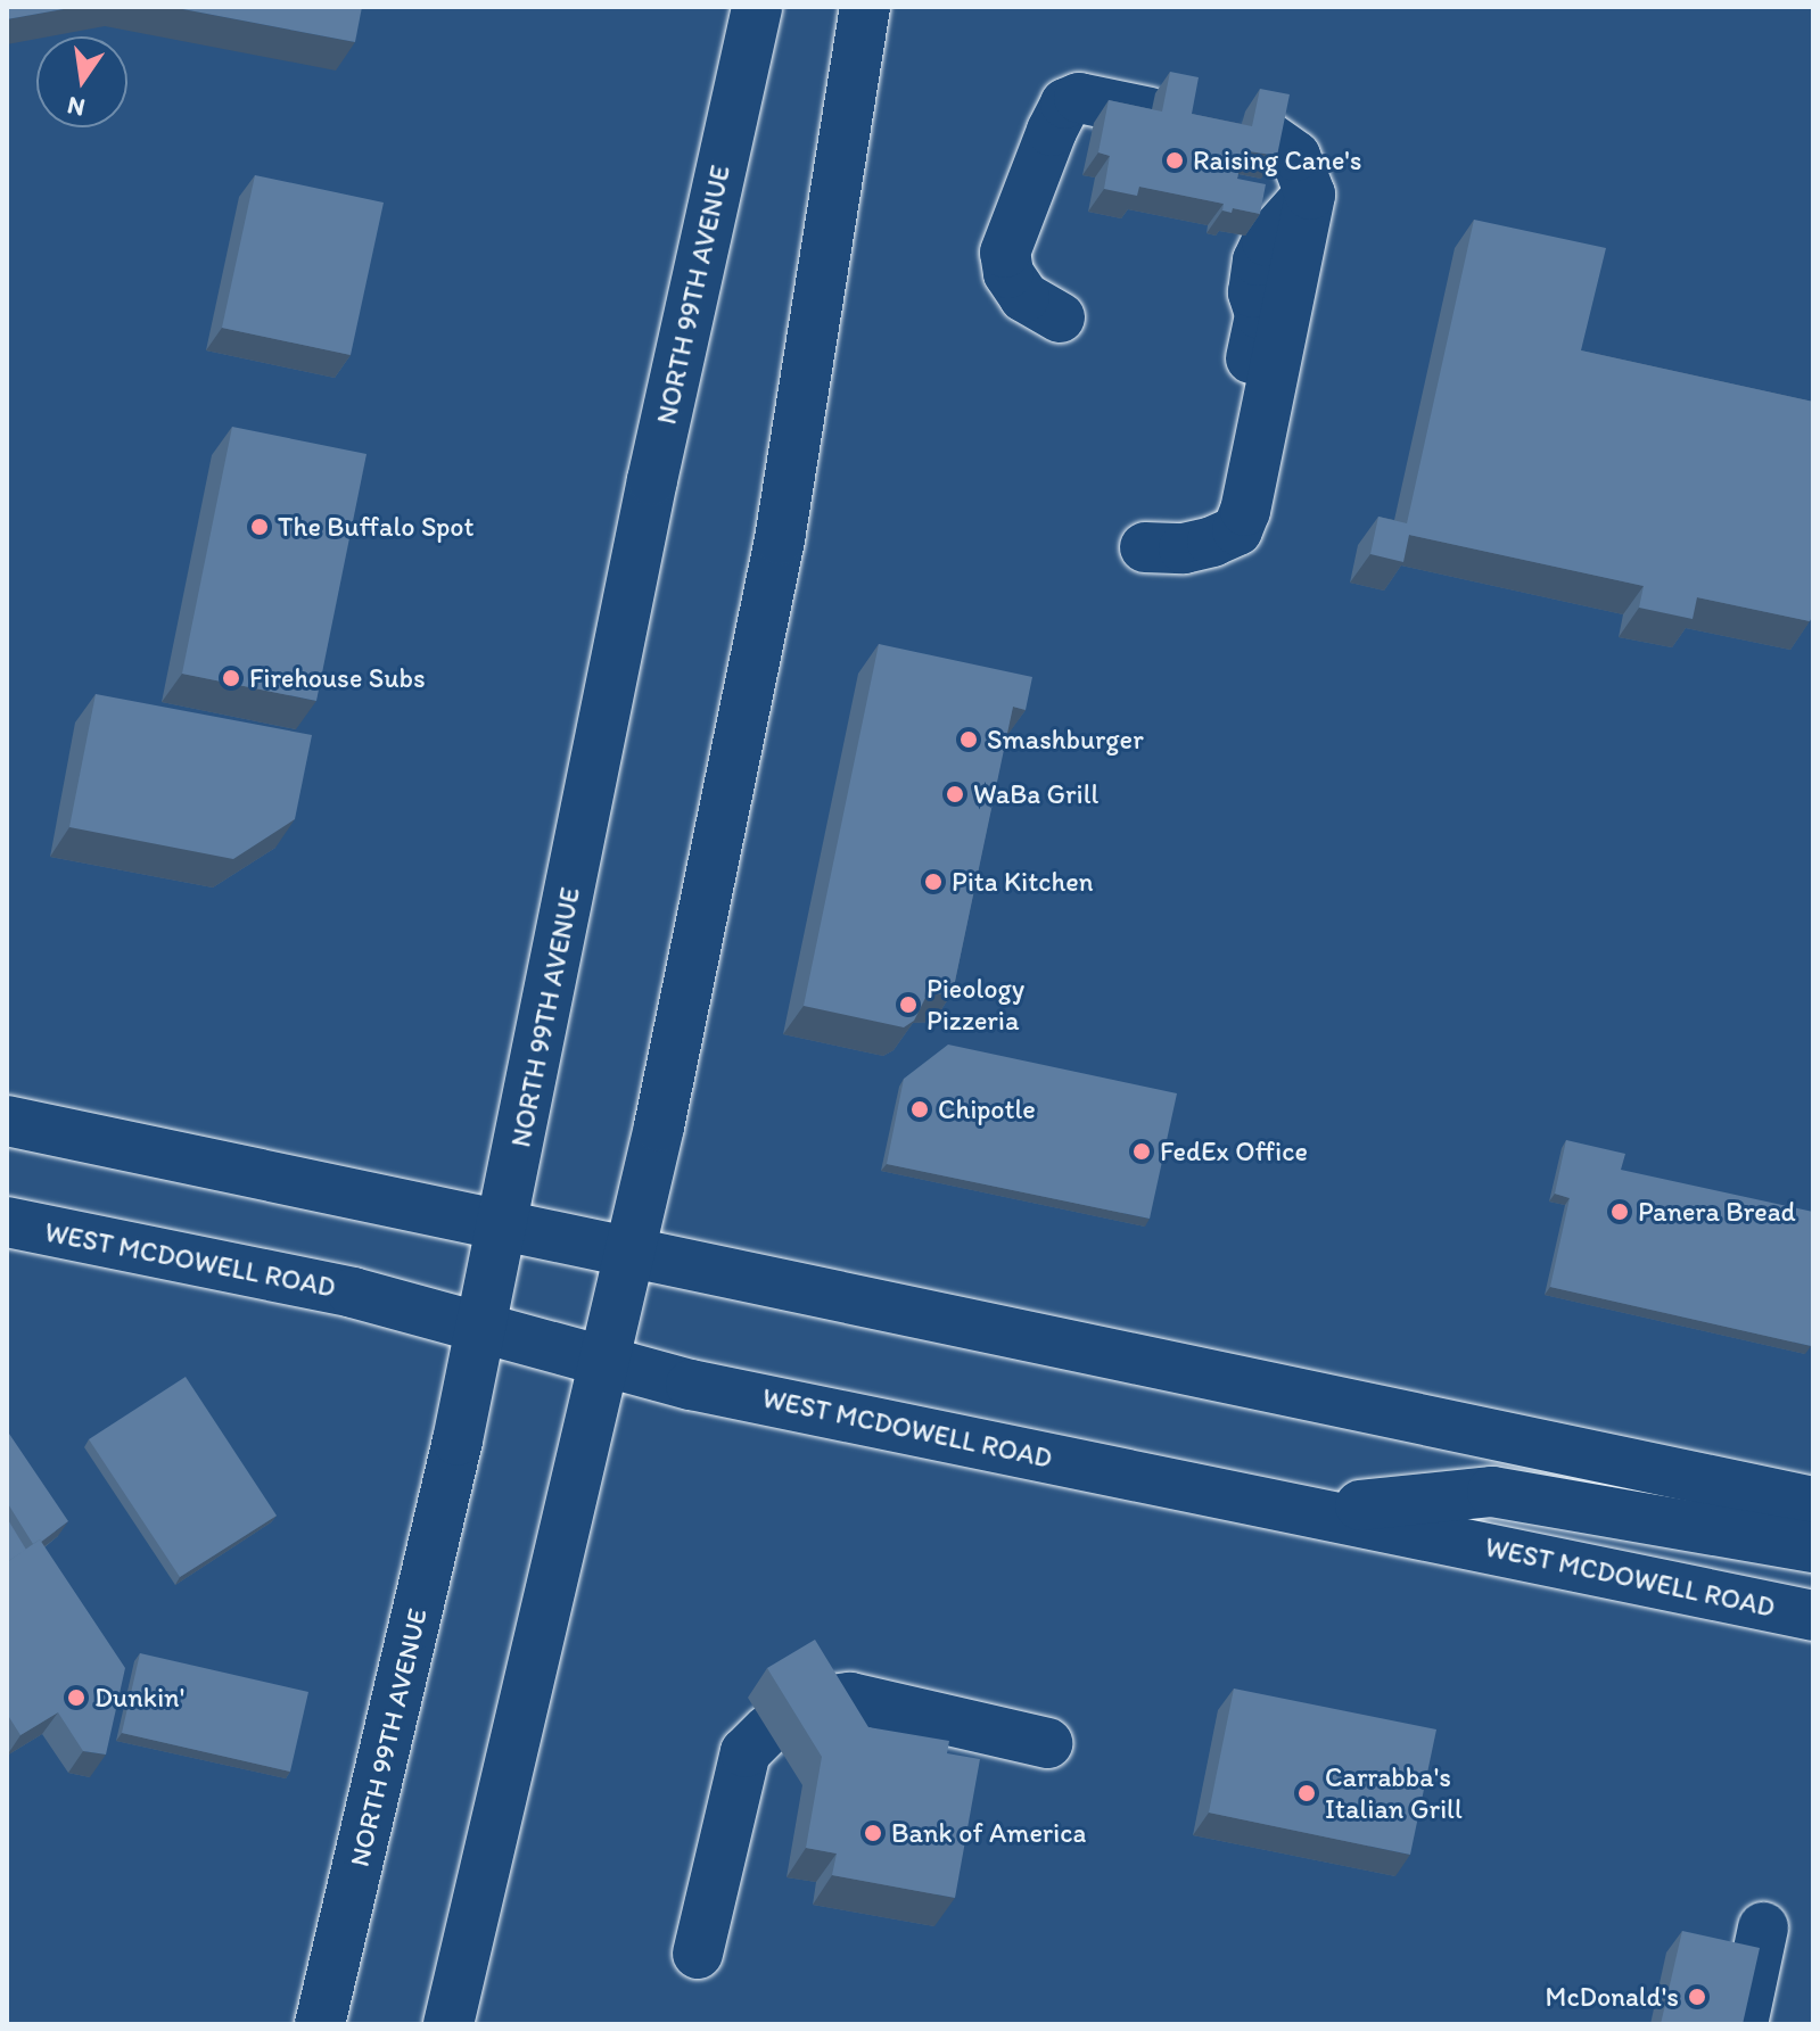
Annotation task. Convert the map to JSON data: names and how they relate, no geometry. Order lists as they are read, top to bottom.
{
  "streets": {
    "main road": ["NORTH 99TH AVENUE", "WEST MCDOWELL ROAD"]
  },
  "crossings": [
    ["NORTH 99TH AVENUE", "WEST MCDOWELL ROAD"]
  ],
  "places": [
    "Raising Cane's",
    "The Buffalo Spot",
    "Firehouse Subs",
    "Smashburger",
    "WaBa Grill",
    "Pita Kitchen",
    "Pieology Pizzeria",
    "Chipotle",
    "FedEx Office",
    "Panera Bread",
    "Dunkin'",
    "Carrabba's Italian Grill",
    "Bank of America",
    "McDonald's"
  ],
  "north": "bottom"
}
